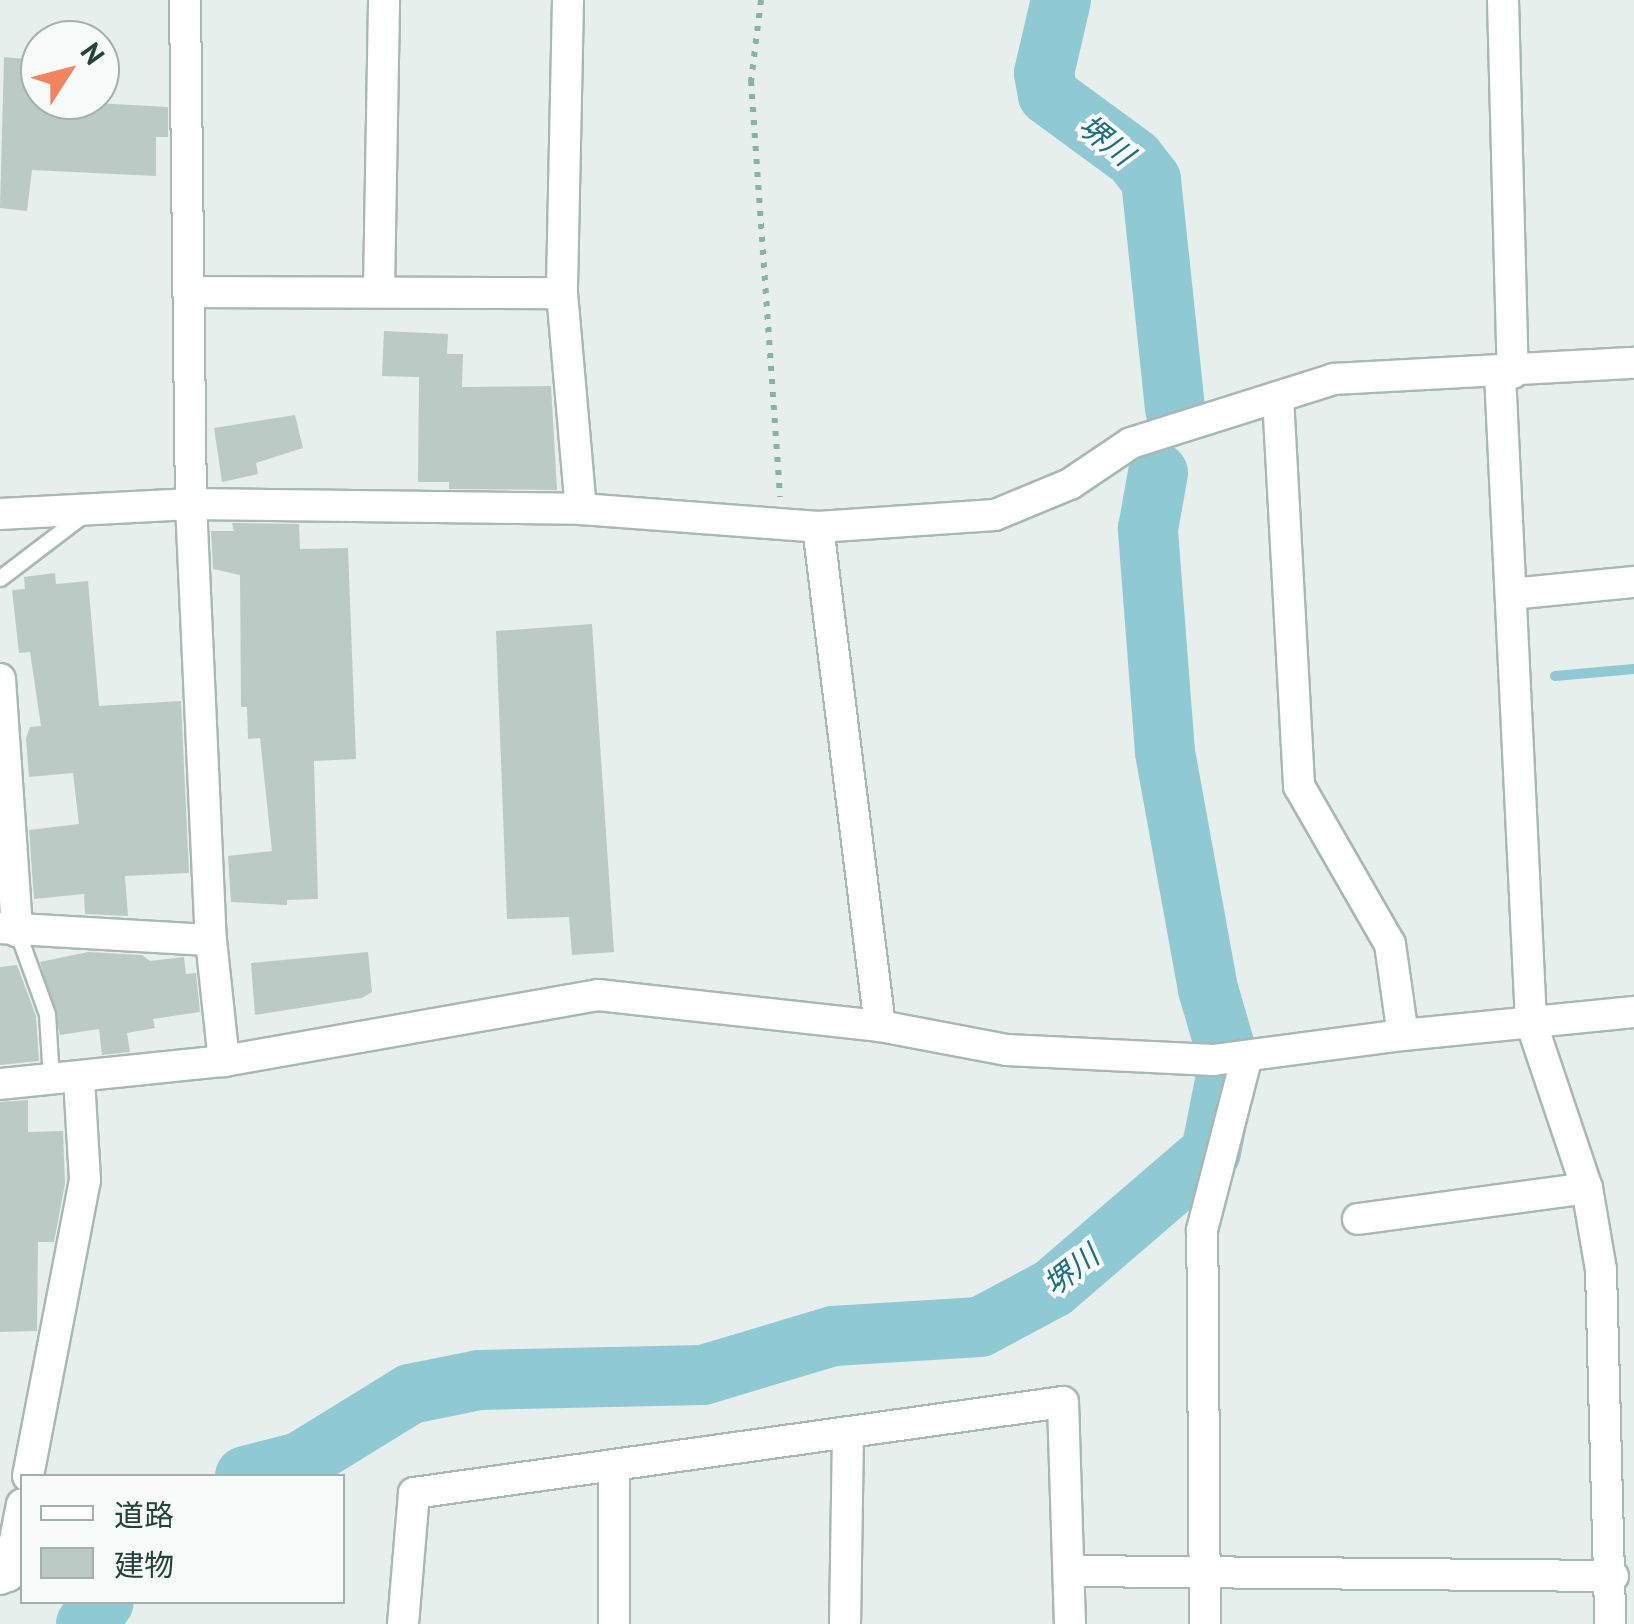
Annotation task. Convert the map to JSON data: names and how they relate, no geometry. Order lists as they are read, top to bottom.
{
  "water": ["堺川"],
  "legend": ["道路", "建物"],
  "north": "top right"
}
